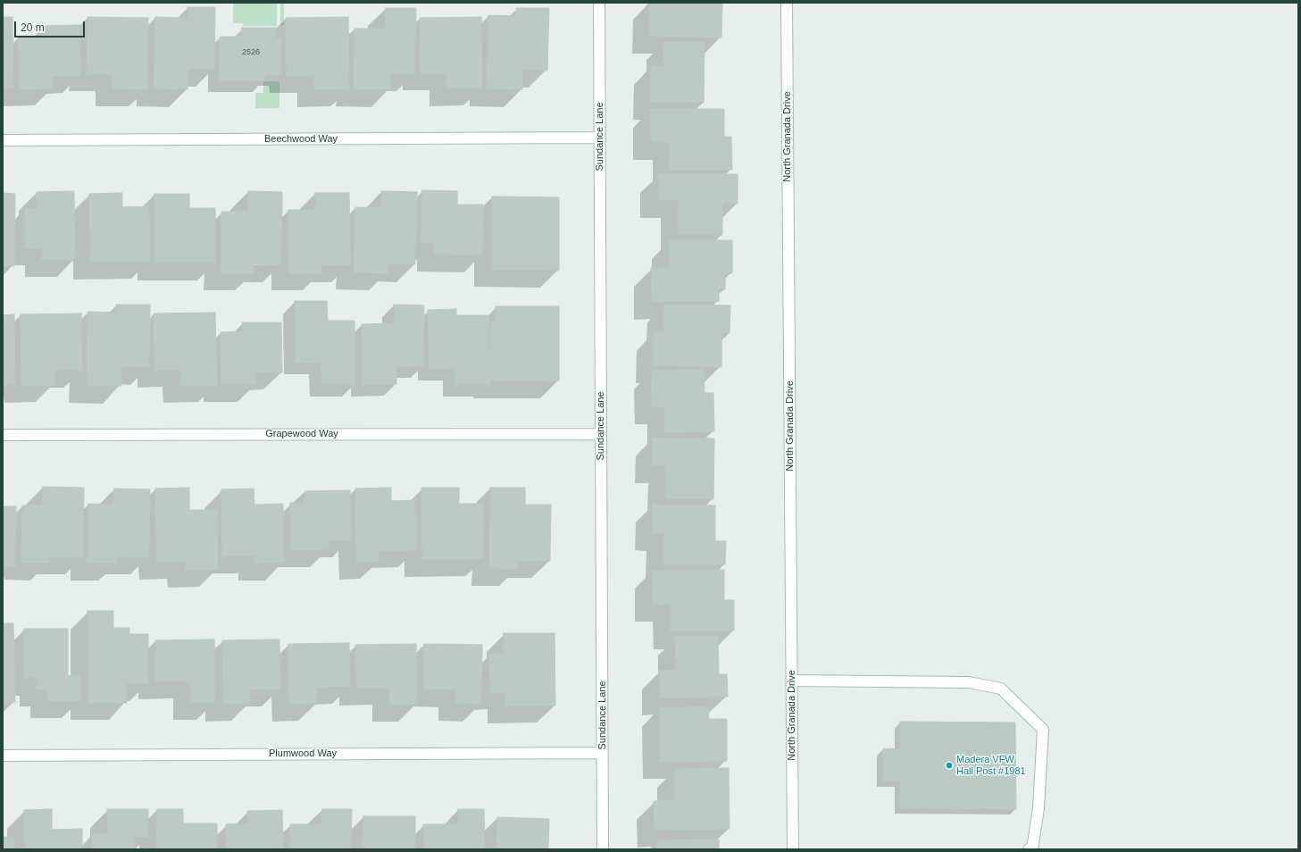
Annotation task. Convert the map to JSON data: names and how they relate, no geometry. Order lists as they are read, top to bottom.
{
  "streets": {
    "street": [
      "Sundance Lane",
      "North Granada Drive",
      "Beechwood Way",
      "Grapewood Way",
      "Plumwood Way"
    ]
  },
  "crossings": [
    ["Sundance Lane", "Beechwood Way"],
    ["Sundance Lane", "Grapewood Way"],
    ["Sundance Lane", "Plumwood Way"]
  ],
  "places": ["Madera VFW Hall Post #1981"],
  "house_numbers": ["2526"],
  "scale_bar": "20 m"
}
